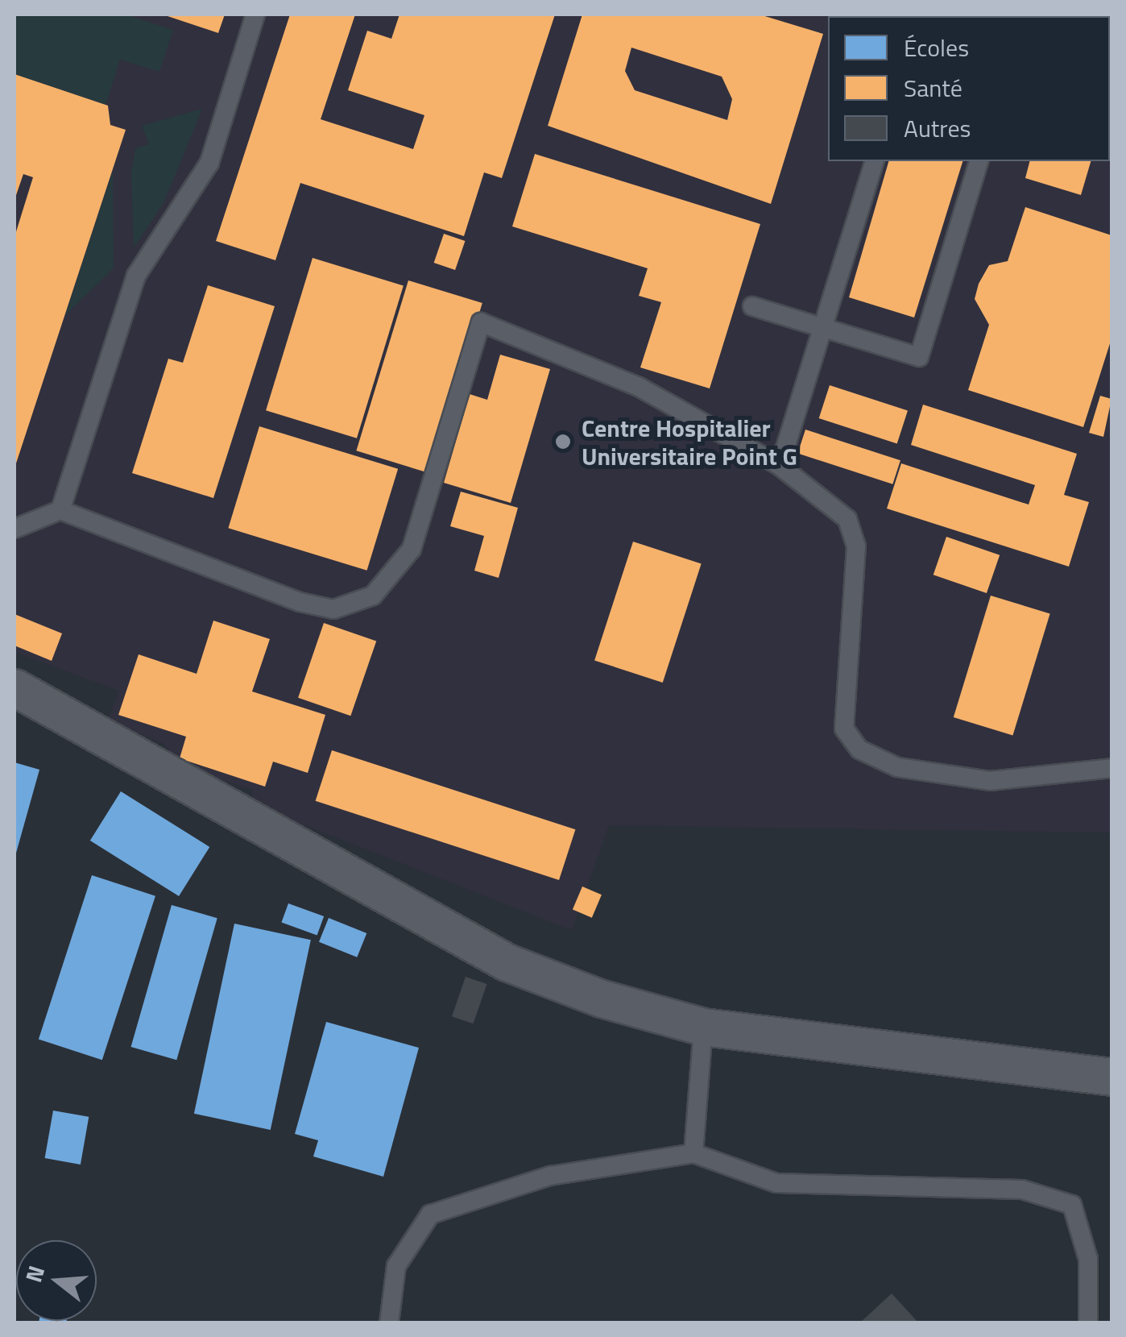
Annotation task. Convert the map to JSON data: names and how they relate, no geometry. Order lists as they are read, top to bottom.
{
  "places": ["Centre Hospitalier Universitaire Point G"],
  "legend": ["Écoles", "Santé", "Autres"],
  "north": "left"
}
